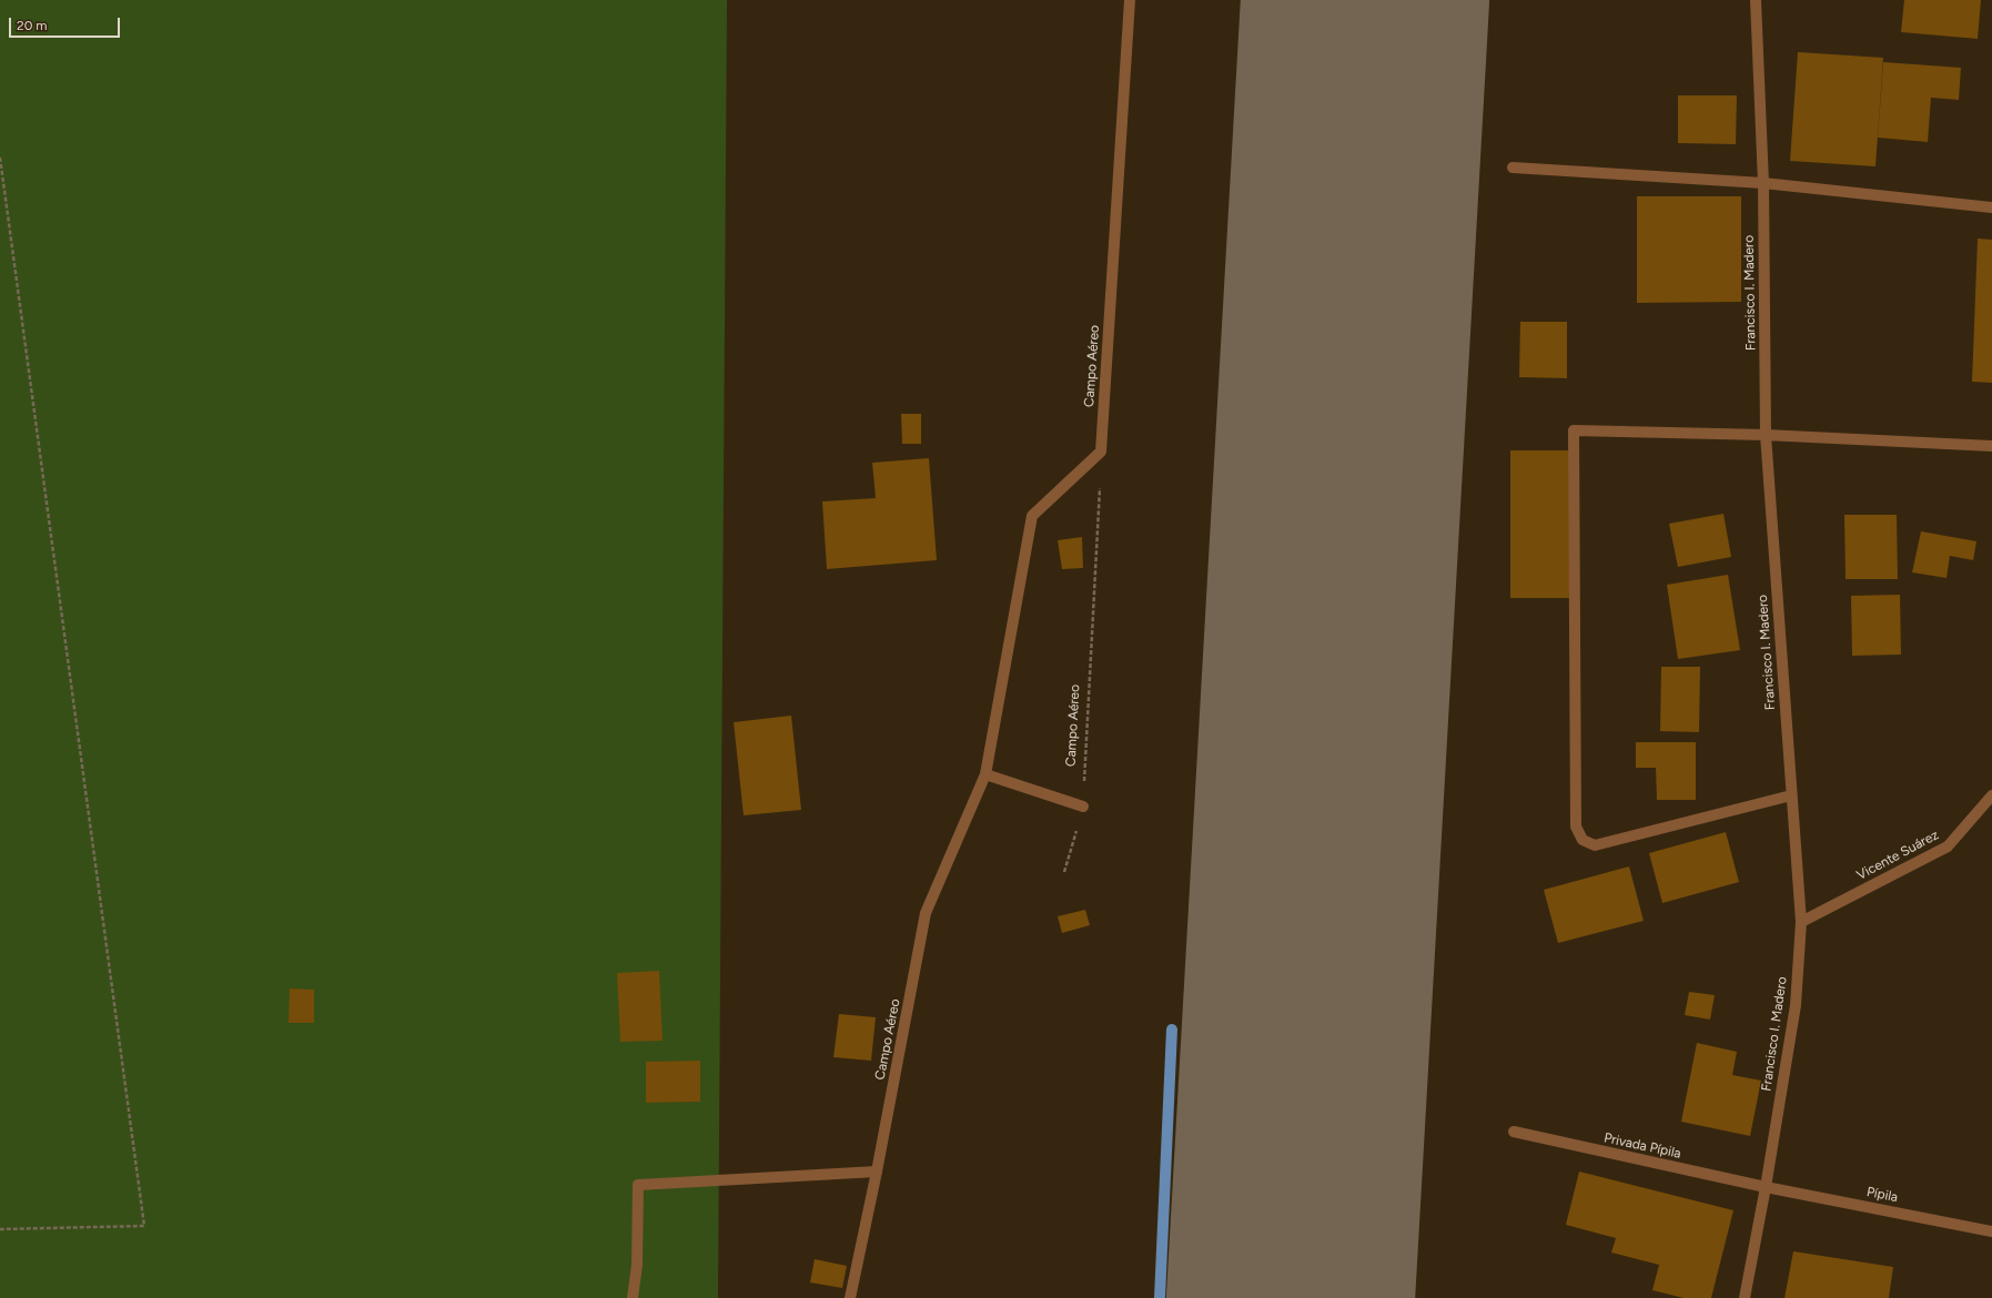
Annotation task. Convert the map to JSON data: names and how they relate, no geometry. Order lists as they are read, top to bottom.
{
  "streets": {
    "street": [
      "Francisco I. Madero",
      "Campo Aéreo",
      "Vicente Suárez",
      "Privada Pípila",
      "Pípila"
    ]
  },
  "crossings": [
    ["Francisco I. Madero", "Vicente Suárez"],
    ["Francisco I. Madero", "Privada Pípila"],
    ["Francisco I. Madero", "Pípila"],
    ["Privada Pípila", "Pípila"]
  ],
  "scale_bar": "20 m"
}
